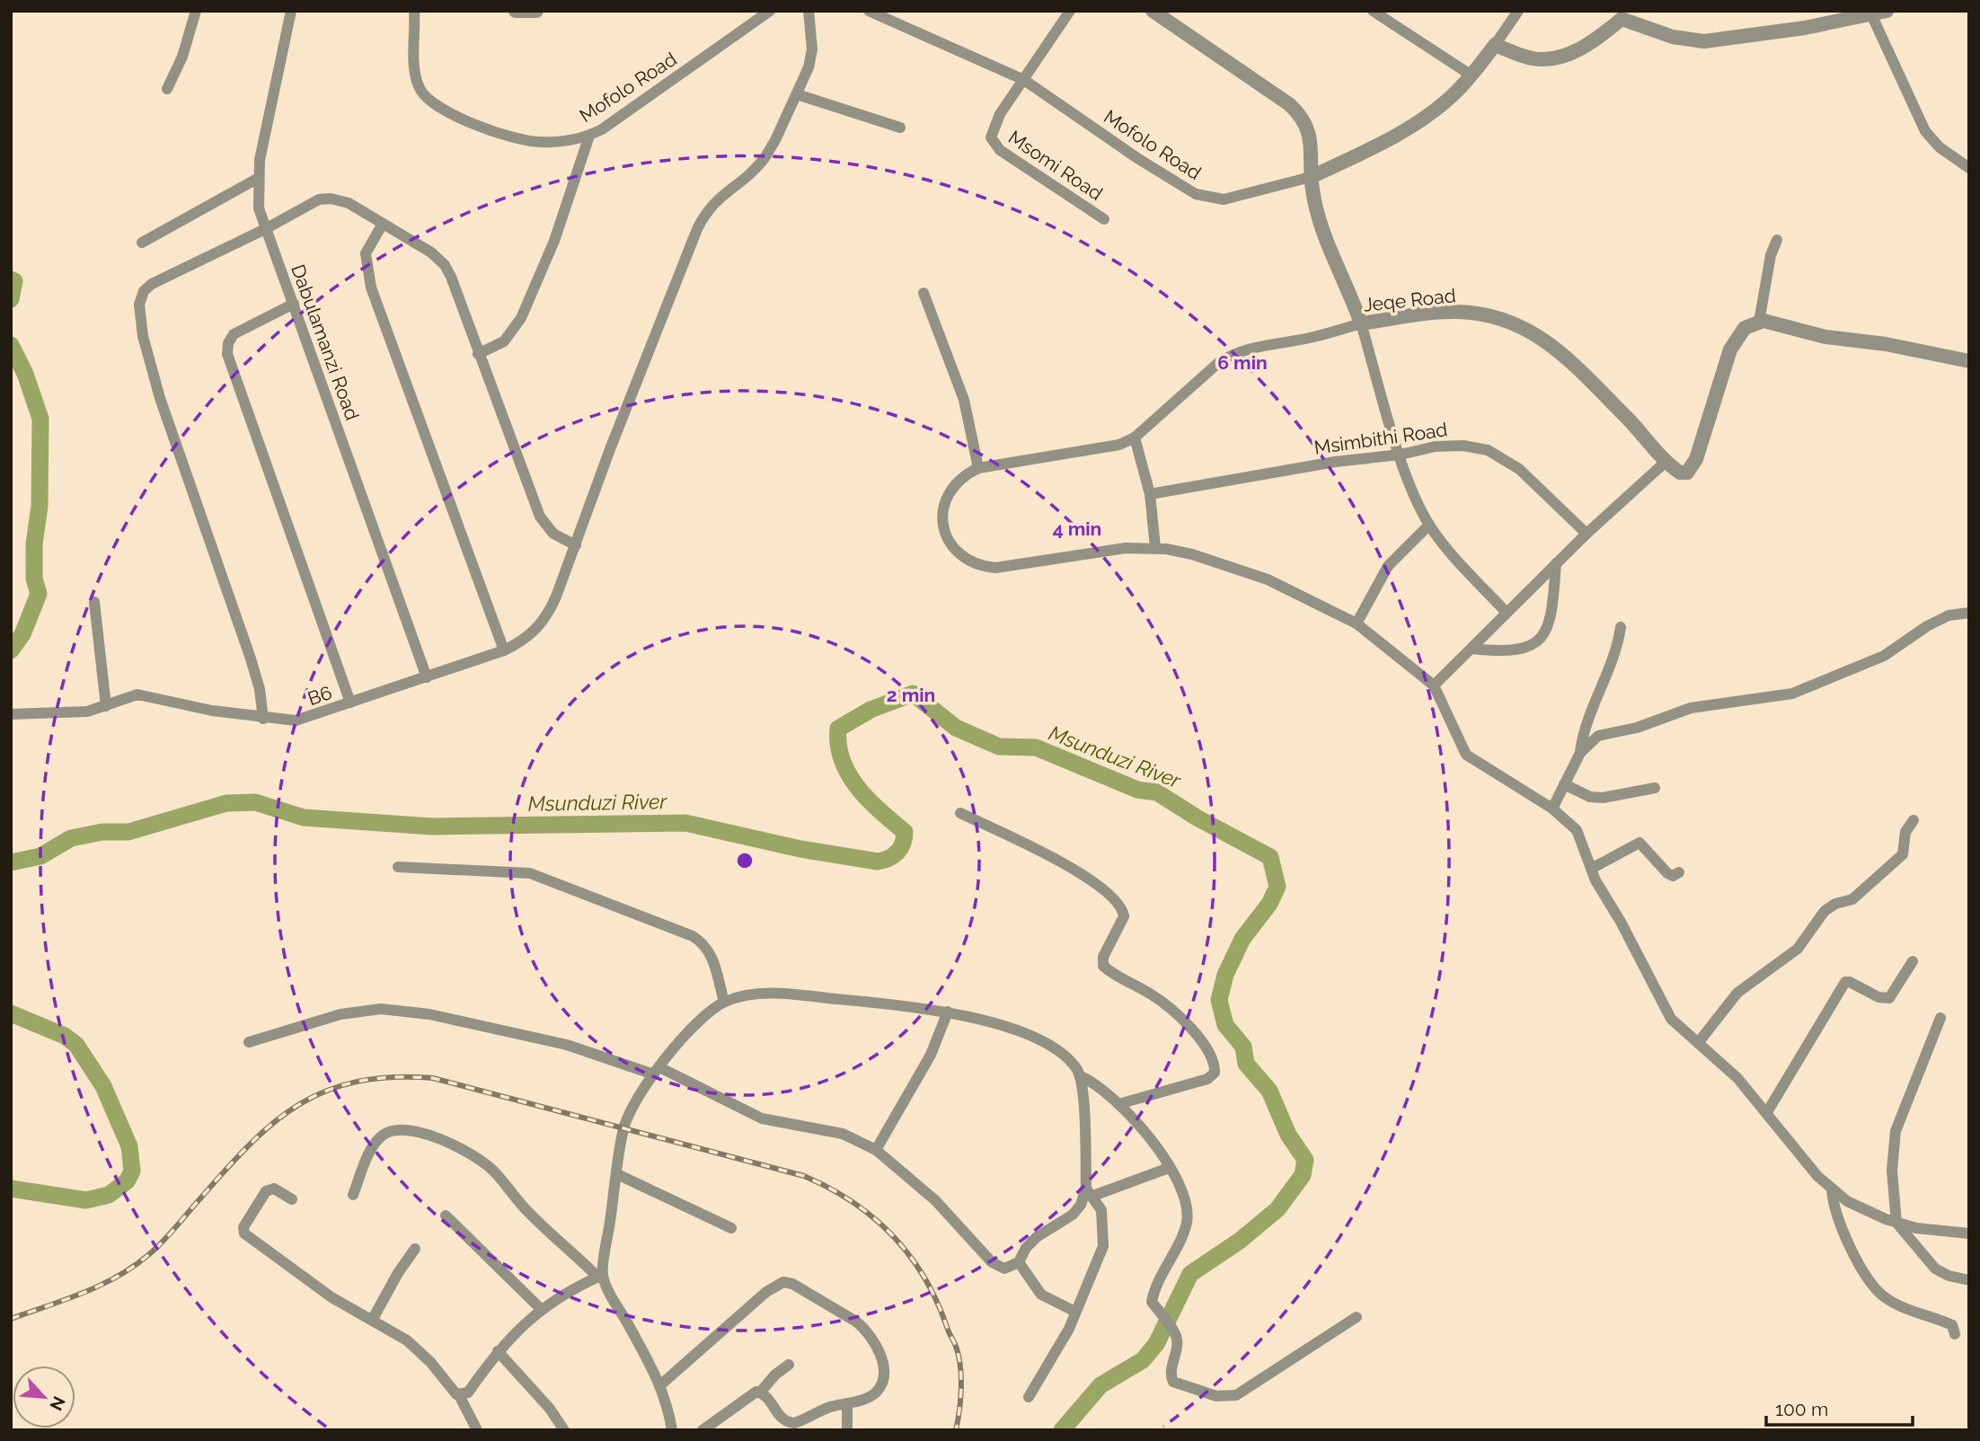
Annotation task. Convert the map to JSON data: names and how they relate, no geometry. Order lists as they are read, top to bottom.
{
  "streets": {
    "street": [
      "Mofolo Road",
      "Msomi Road",
      "Jeqe Road",
      "Dabulamanzi Road",
      "Msimbithi Road",
      "B6"
    ]
  },
  "crossings": [
    ["Mofolo Road", "Msomi Road"],
    ["Dabulamanzi Road", "B6"]
  ],
  "water": ["Msunduzi River"],
  "scale_bar": "100 m",
  "north": "bottom right",
  "rings": ["6 min", "4 min", "2 min"]
}
